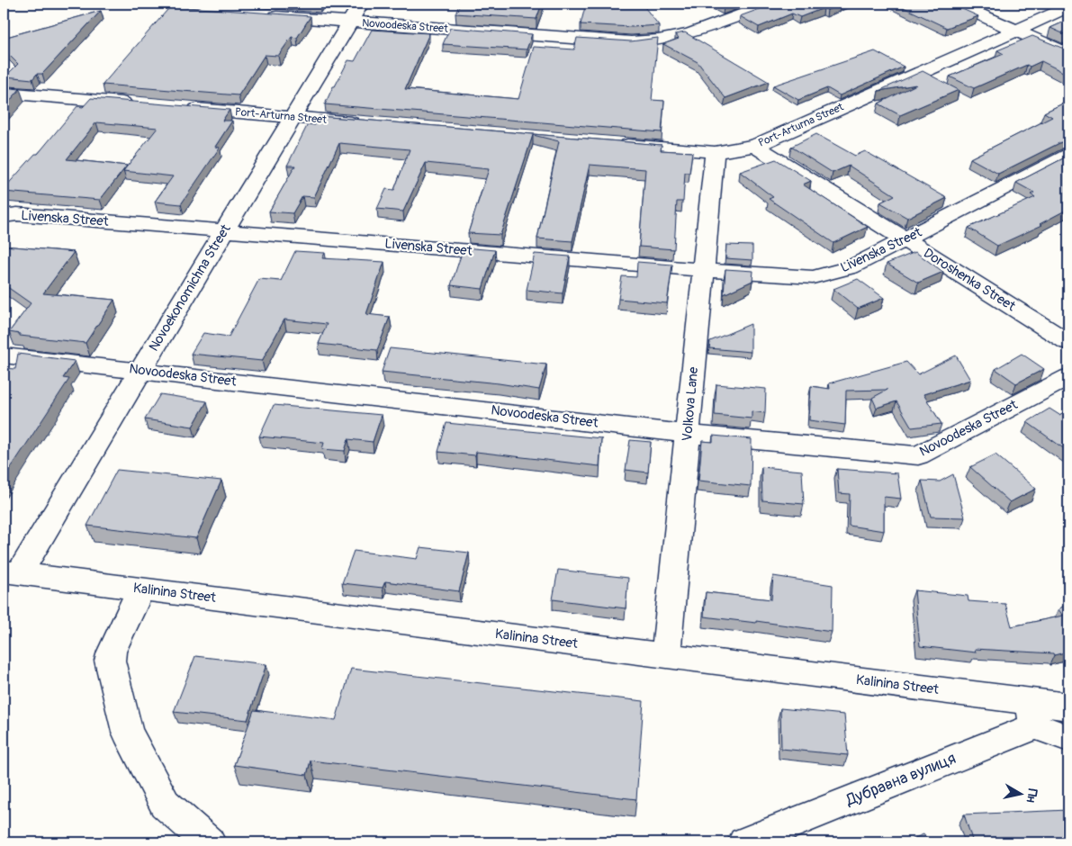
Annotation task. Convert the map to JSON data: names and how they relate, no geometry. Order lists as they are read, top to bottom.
{
  "streets": {
    "street": [
      "Novoodeska Street",
      "Port-Arturna Street",
      "Livenska Street",
      "Doroshenka Street",
      "Novoekonomichna Street",
      "Volkova Lane",
      "Kalinina Street",
      "Дубравна вулиця"
    ]
  },
  "crossings": [
    ["Novoodeska Street", "Novoekonomichna Street"],
    ["Novoodeska Street", "Volkova Lane"],
    ["Port-Arturna Street", "Doroshenka Street"],
    ["Port-Arturna Street", "Novoekonomichna Street"],
    ["Port-Arturna Street", "Volkova Lane"],
    ["Livenska Street", "Doroshenka Street"],
    ["Livenska Street", "Novoekonomichna Street"],
    ["Livenska Street", "Volkova Lane"],
    ["Novoekonomichna Street", "Kalinina Street"],
    ["Volkova Lane", "Kalinina Street"],
    ["Kalinina Street", "Дубравна вулиця"]
  ],
  "north": "right"
}
